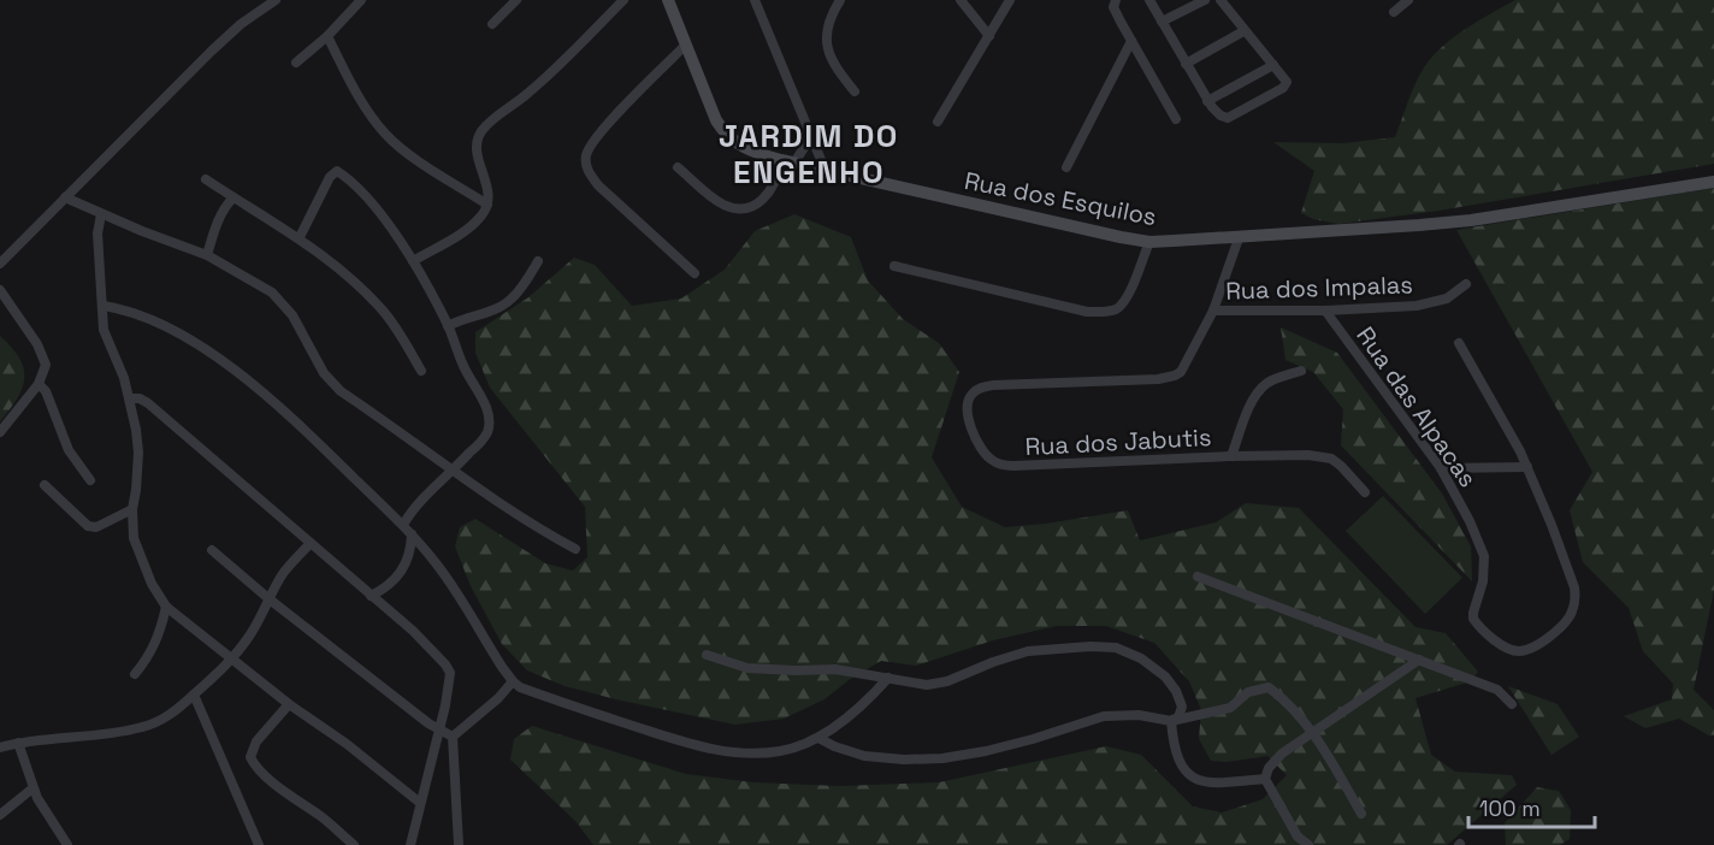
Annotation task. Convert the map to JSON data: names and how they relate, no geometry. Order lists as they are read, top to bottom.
{
  "streets": {
    "street": [
      "Rua dos Esquilos",
      "Rua dos Impalas",
      "Rua das Alpacas",
      "Rua dos Jabutis"
    ]
  },
  "crossings": [
    ["Rua dos Esquilos", "Rua dos Jabutis"],
    ["Rua dos Impalas", "Rua das Alpacas"],
    ["Rua dos Impalas", "Rua dos Jabutis"]
  ],
  "districts": ["JARDIM DO ENGENHO"],
  "scale_bar": "100 m"
}
